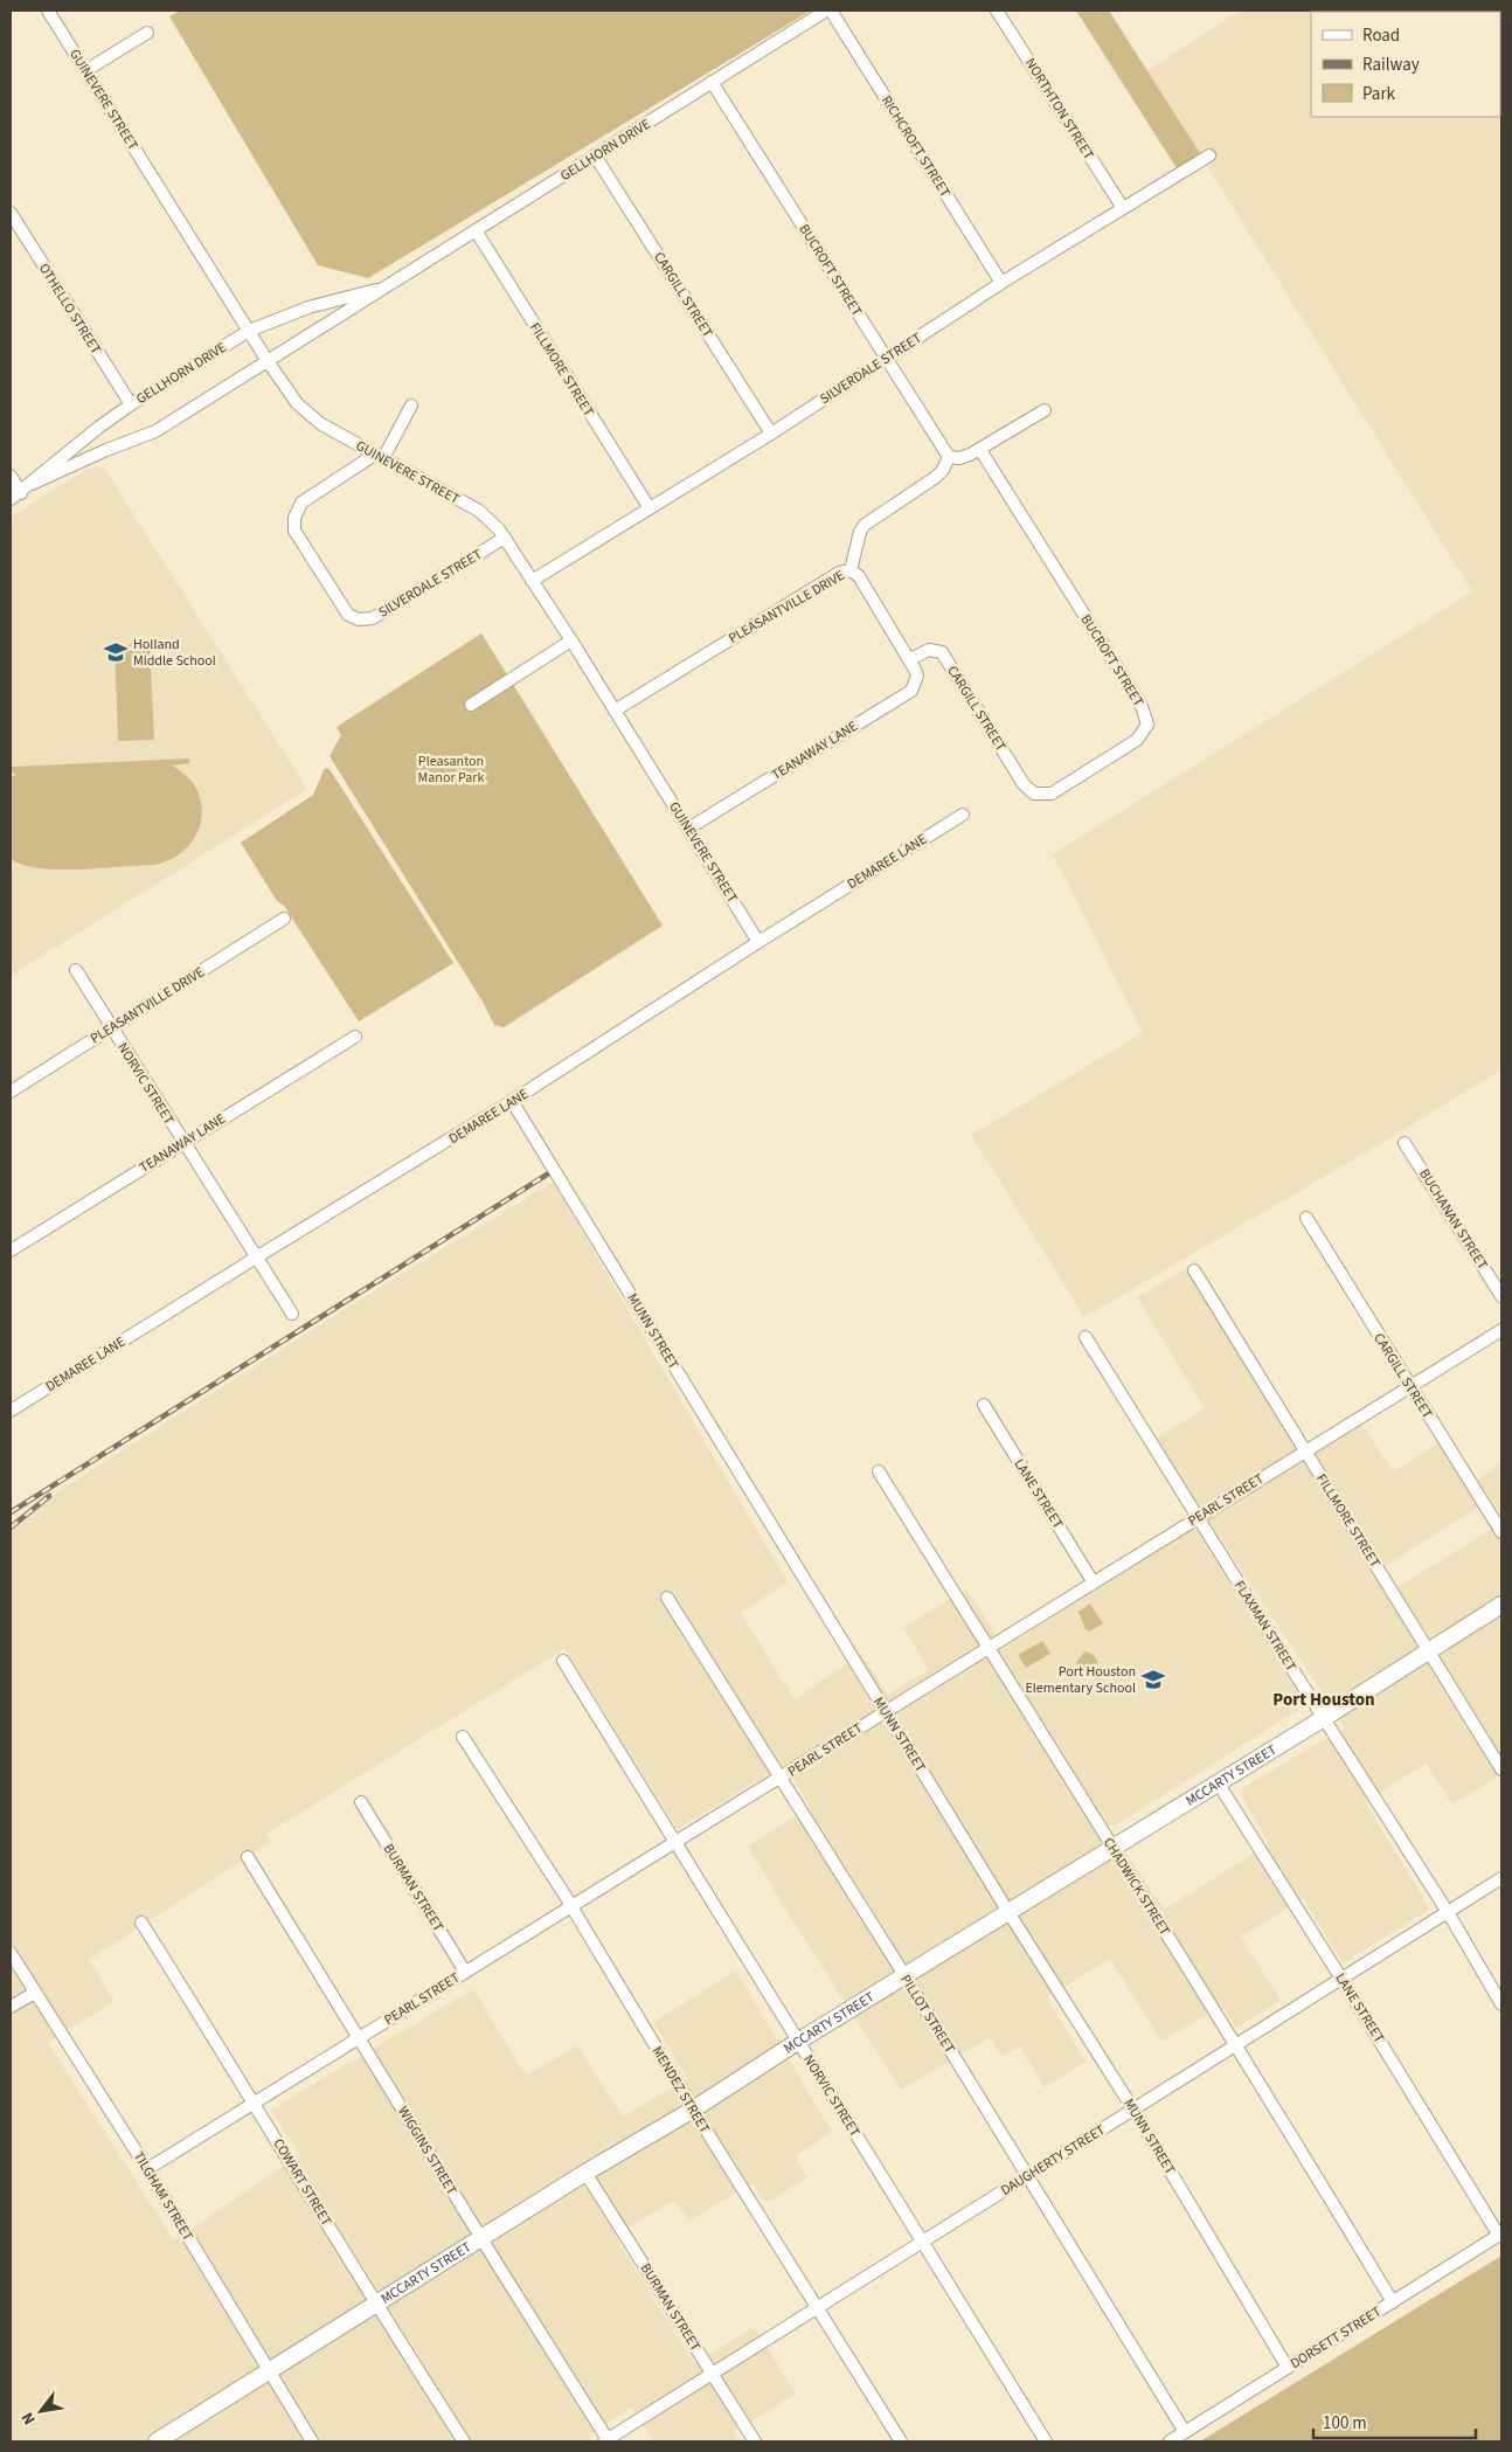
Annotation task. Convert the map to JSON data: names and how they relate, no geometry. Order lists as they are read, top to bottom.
{
  "streets": {
    "main road": ["MCCARTY STREET"],
    "street": [
      "GUINEVERE STREET",
      "NORTHTON STREET",
      "RICHCROFT STREET",
      "GELLHORN DRIVE",
      "BUCROFT STREET",
      "CARGILL STREET",
      "OTHELLO STREET",
      "SILVERDALE STREET",
      "FILLMORE STREET",
      "PLEASANTVILLE DRIVE",
      "TEANAWAY LANE",
      "DEMAREE LANE",
      "NORVIC STREET",
      "BUCHANAN STREET",
      "MUNN STREET",
      "LANE STREET",
      "PEARL STREET",
      "FLAXMAN STREET",
      "CHADWICK STREET",
      "BURMAN STREET",
      "PILLOT STREET",
      "MENDEZ STREET",
      "WIGGINS STREET",
      "DAUGHERTY STREET",
      "COWART STREET",
      "TILGHAM STREET",
      "DORSETT STREET"
    ]
  },
  "crossings": [
    ["GUINEVERE STREET", "GELLHORN DRIVE"],
    ["GUINEVERE STREET", "SILVERDALE STREET"],
    ["GUINEVERE STREET", "PLEASANTVILLE DRIVE"],
    ["GUINEVERE STREET", "TEANAWAY LANE"],
    ["GUINEVERE STREET", "DEMAREE LANE"],
    ["NORTHTON STREET", "SILVERDALE STREET"],
    ["RICHCROFT STREET", "SILVERDALE STREET"],
    ["GELLHORN DRIVE", "BUCROFT STREET"],
    ["GELLHORN DRIVE", "CARGILL STREET"],
    ["GELLHORN DRIVE", "OTHELLO STREET"],
    ["GELLHORN DRIVE", "FILLMORE STREET"],
    ["BUCROFT STREET", "CARGILL STREET"],
    ["BUCROFT STREET", "SILVERDALE STREET"],
    ["BUCROFT STREET", "PLEASANTVILLE DRIVE"],
    ["CARGILL STREET", "SILVERDALE STREET"],
    ["CARGILL STREET", "TEANAWAY LANE"],
    ["CARGILL STREET", "PEARL STREET"],
    ["SILVERDALE STREET", "FILLMORE STREET"],
    ["FILLMORE STREET", "PEARL STREET"],
    ["FILLMORE STREET", "MCCARTY STREET"],
    ["PLEASANTVILLE DRIVE", "NORVIC STREET"],
    ["TEANAWAY LANE", "NORVIC STREET"],
    ["DEMAREE LANE", "NORVIC STREET"],
    ["DEMAREE LANE", "MUNN STREET"],
    ["NORVIC STREET", "PEARL STREET"],
    ["NORVIC STREET", "MCCARTY STREET"],
    ["NORVIC STREET", "DAUGHERTY STREET"],
    ["MUNN STREET", "PEARL STREET"],
    ["MUNN STREET", "MCCARTY STREET"],
    ["MUNN STREET", "DAUGHERTY STREET"],
    ["MUNN STREET", "DORSETT STREET"],
    ["LANE STREET", "PEARL STREET"],
    ["LANE STREET", "MCCARTY STREET"],
    ["LANE STREET", "DAUGHERTY STREET"],
    ["LANE STREET", "DORSETT STREET"],
    ["PEARL STREET", "FLAXMAN STREET"],
    ["PEARL STREET", "CHADWICK STREET"],
    ["PEARL STREET", "BURMAN STREET"],
    ["PEARL STREET", "PILLOT STREET"],
    ["PEARL STREET", "MENDEZ STREET"],
    ["PEARL STREET", "WIGGINS STREET"],
    ["PEARL STREET", "COWART STREET"],
    ["PEARL STREET", "TILGHAM STREET"],
    ["FLAXMAN STREET", "MCCARTY STREET"],
    ["FLAXMAN STREET", "DAUGHERTY STREET"],
    ["MCCARTY STREET", "CHADWICK STREET"],
    ["MCCARTY STREET", "BURMAN STREET"],
    ["MCCARTY STREET", "PILLOT STREET"],
    ["MCCARTY STREET", "MENDEZ STREET"],
    ["MCCARTY STREET", "WIGGINS STREET"],
    ["MCCARTY STREET", "COWART STREET"],
    ["MCCARTY STREET", "TILGHAM STREET"],
    ["CHADWICK STREET", "DAUGHERTY STREET"],
    ["CHADWICK STREET", "DORSETT STREET"],
    ["BURMAN STREET", "DAUGHERTY STREET"],
    ["PILLOT STREET", "DAUGHERTY STREET"],
    ["PILLOT STREET", "DORSETT STREET"],
    ["MENDEZ STREET", "DAUGHERTY STREET"],
    ["WIGGINS STREET", "DAUGHERTY STREET"]
  ],
  "districts": ["Port Houston"],
  "parks": ["Pleasanton Manor Park"],
  "places": {
    "school or university": ["Holland Middle School", "Port Houston Elementary School"]
  },
  "legend": ["Road", "Railway", "Park"],
  "scale_bar": "100 m",
  "north": "bottom left"
}
